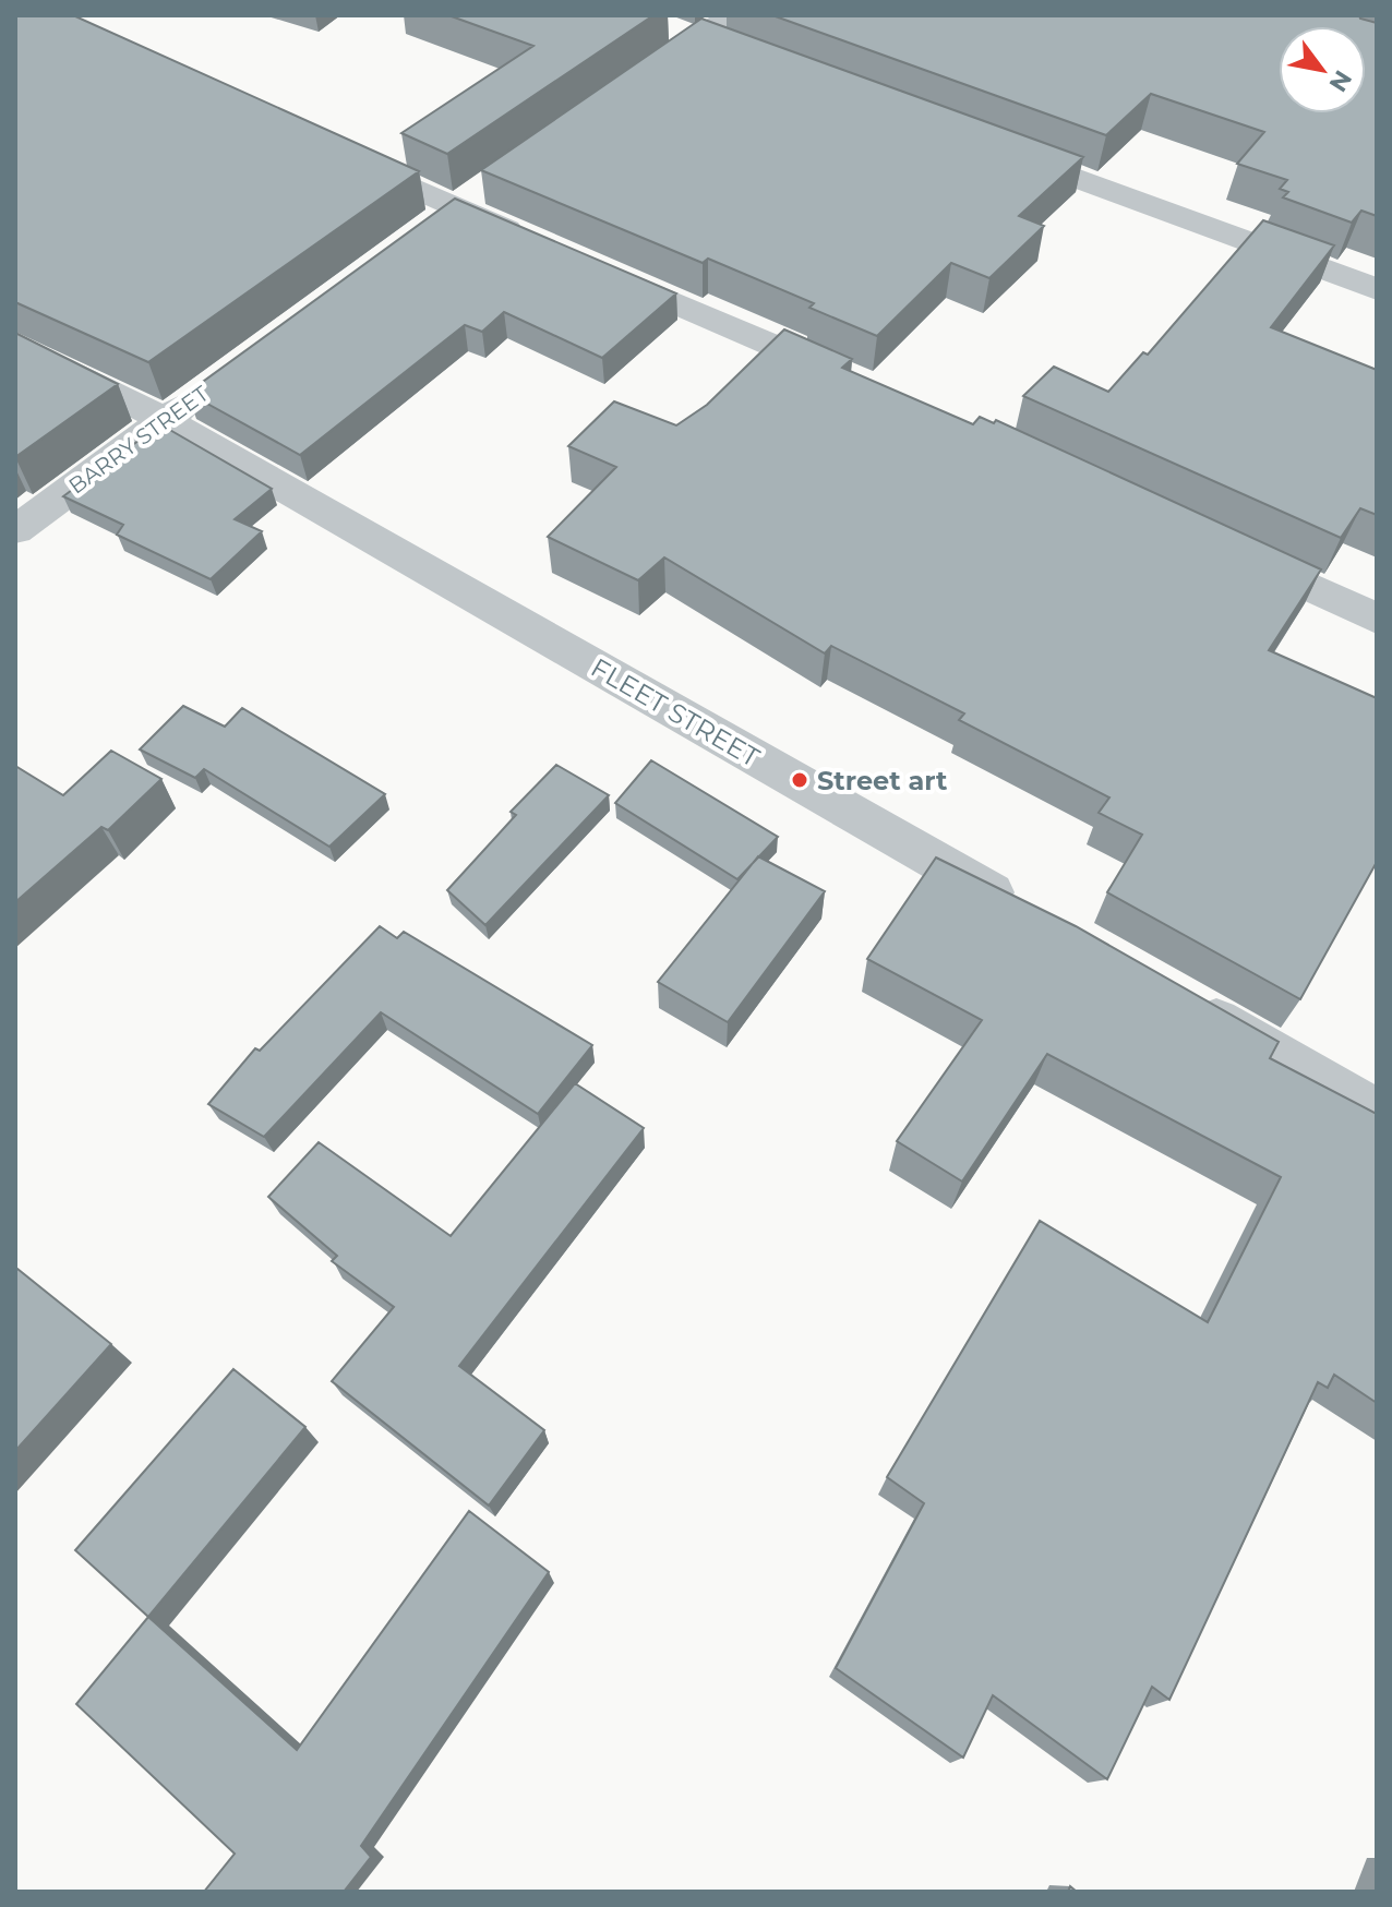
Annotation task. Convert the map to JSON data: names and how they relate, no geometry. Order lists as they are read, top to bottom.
{
  "streets": {
    "street": ["BARRY STREET", "FLEET STREET"]
  },
  "crossings": [
    ["BARRY STREET", "FLEET STREET"]
  ],
  "places": ["Street art"],
  "north": "bottom right"
}
